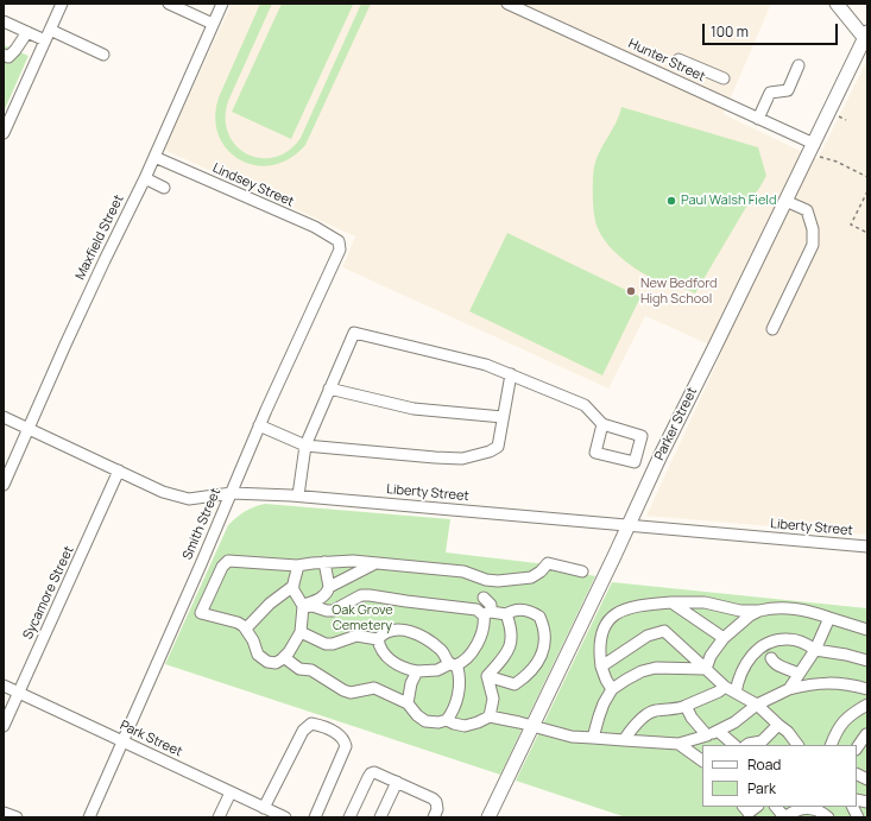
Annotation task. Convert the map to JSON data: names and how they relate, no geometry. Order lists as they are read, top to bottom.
{
  "streets": {
    "main road": ["Parker Street"],
    "street": [
      "Hunter Street",
      "Lindsey Street",
      "Maxfield Street",
      "Liberty Street",
      "Smith Street",
      "Sycamore Street",
      "Park Street"
    ]
  },
  "crossings": [
    ["Hunter Street", "Parker Street"],
    ["Lindsey Street", "Maxfield Street"],
    ["Lindsey Street", "Smith Street"],
    ["Maxfield Street", "Liberty Street"],
    ["Parker Street", "Liberty Street"],
    ["Liberty Street", "Smith Street"],
    ["Liberty Street", "Sycamore Street"],
    ["Smith Street", "Park Street"],
    ["Sycamore Street", "Park Street"]
  ],
  "parks": ["Oak Grove Cemetery"],
  "places": ["Paul Walsh Field", "New Bedford High School"],
  "legend": ["Road", "Park"],
  "scale_bar": "100 m"
}
